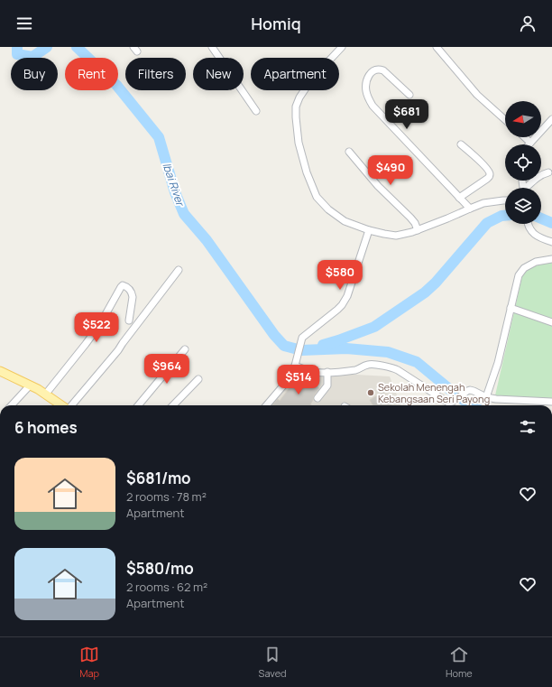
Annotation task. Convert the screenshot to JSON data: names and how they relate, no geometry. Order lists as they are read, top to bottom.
{
  "water": ["Ibai River"],
  "places": ["Sekolah Menengah Kebangsaan Seri Payong"],
  "north": "left",
  "page": {
    "header": "Homiq",
    "chip": [
      "Buy",
      "Rent",
      "Filters",
      "New",
      "Apartment"
    ],
    "price": [
      "$681",
      "$490",
      "$580",
      "$522",
      "$964",
      "$514"
    ],
    "heading": "6 homes",
    "list": [
      {
        "name": "$681/mo",
        "note": "2 rooms · 78 m² · Apartment"
      },
      {
        "name": "$580/mo",
        "note": "2 rooms · 62 m² · Apartment"
      }
    ],
    "tabs": ["Map", "Saved", "Home"]
  }
}
